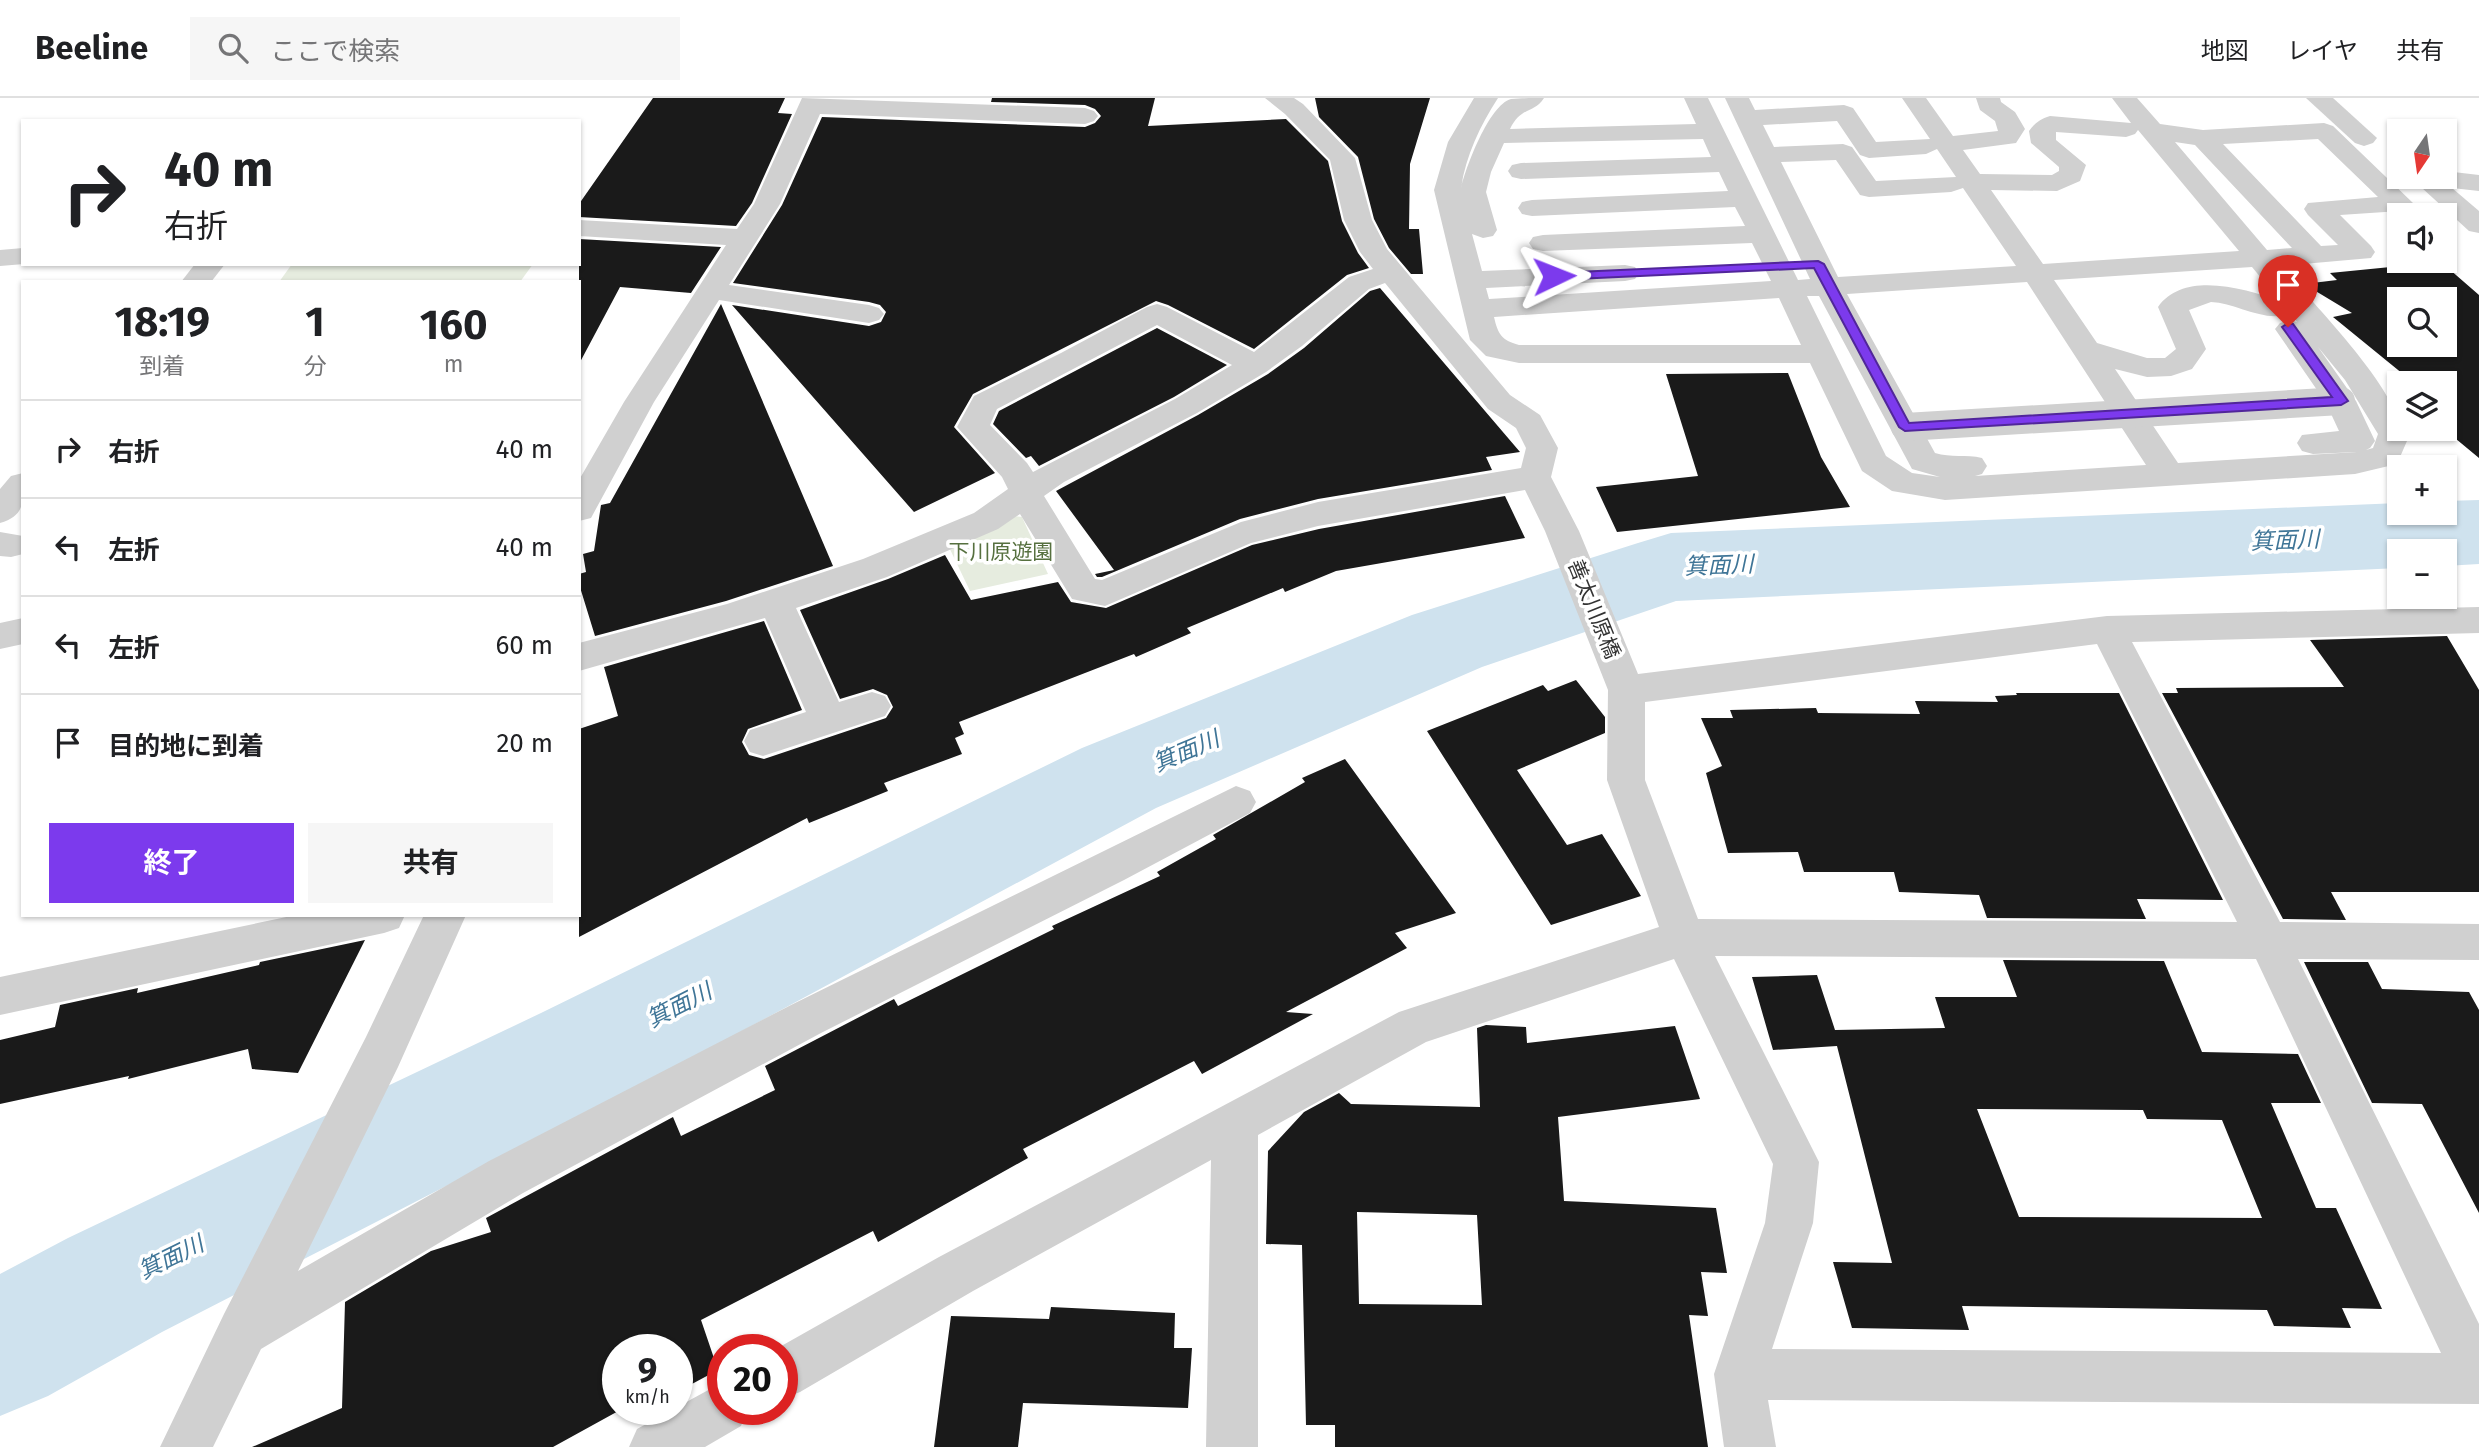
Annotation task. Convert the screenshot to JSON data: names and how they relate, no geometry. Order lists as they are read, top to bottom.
{
  "streets": {
    "street": ["善太川原橋"]
  },
  "water": ["箕面川"],
  "parks": ["下川原遊園"],
  "north": "bottom",
  "page": {
    "header": "Beeline",
    "search": "ここで検索",
    "nav": ["地図", "レイヤ", "共有"],
    "map_buttons": ["+", "−"],
    "turn": ["40 m", "右折"],
    "eta": [
      "18:19",
      "到着",
      "1",
      "分",
      "160",
      "m"
    ],
    "list": [
      {
        "name": "右折",
        "value": "40 m"
      },
      {
        "name": "左折",
        "value": "40 m"
      },
      {
        "name": "左折",
        "value": "60 m"
      },
      {
        "name": "目的地に到着",
        "value": "20 m"
      }
    ],
    "buttons": ["終了", "共有"],
    "speed": "9 km/h",
    "limit": "20"
  }
}
